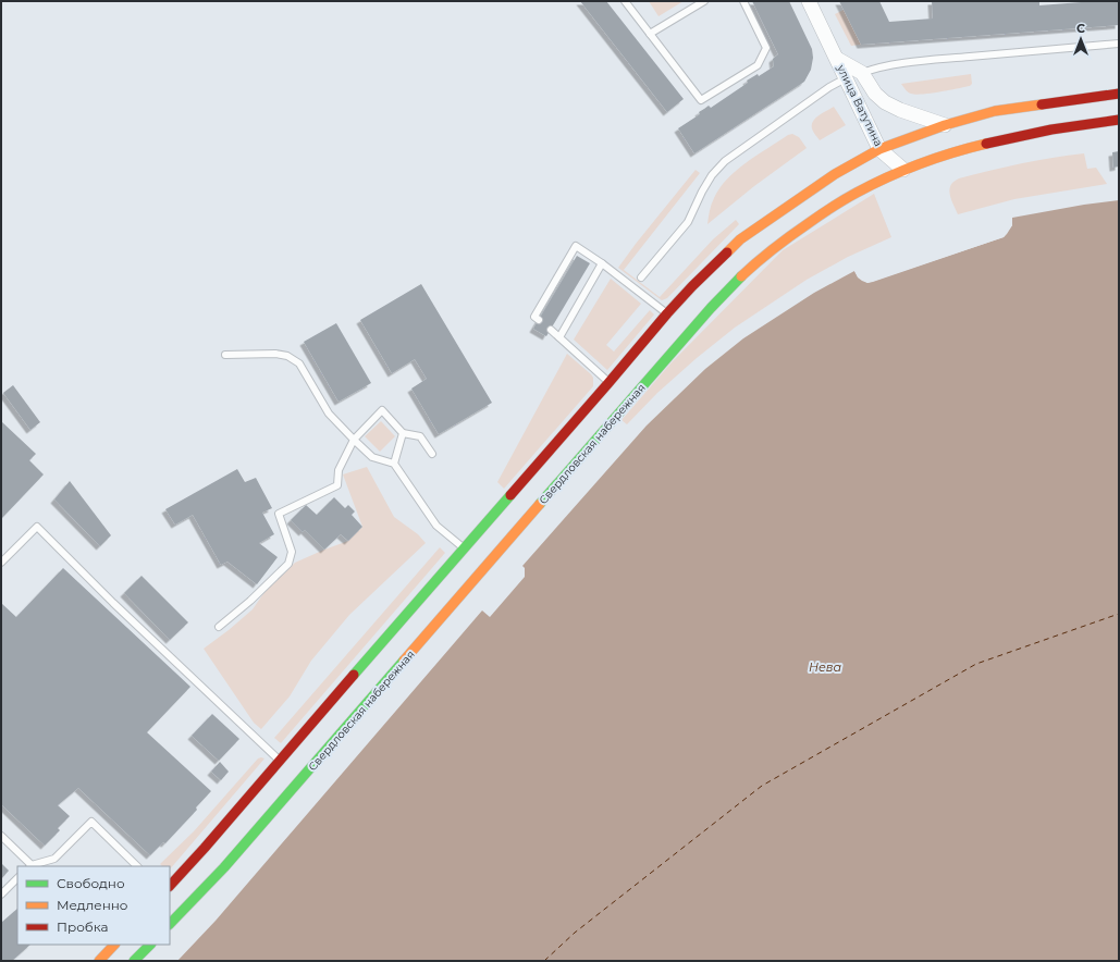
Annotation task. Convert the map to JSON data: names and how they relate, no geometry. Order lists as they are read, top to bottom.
{
  "streets": {
    "main road": ["Свердловская набережная"],
    "street": ["улица Ватутина"]
  },
  "crossings": [
    ["улица Ватутина", "Свердловская набережная"]
  ],
  "water": ["Нева"],
  "legend": ["Свободно", "Медленно", "Пробка"],
  "north": "top"
}
